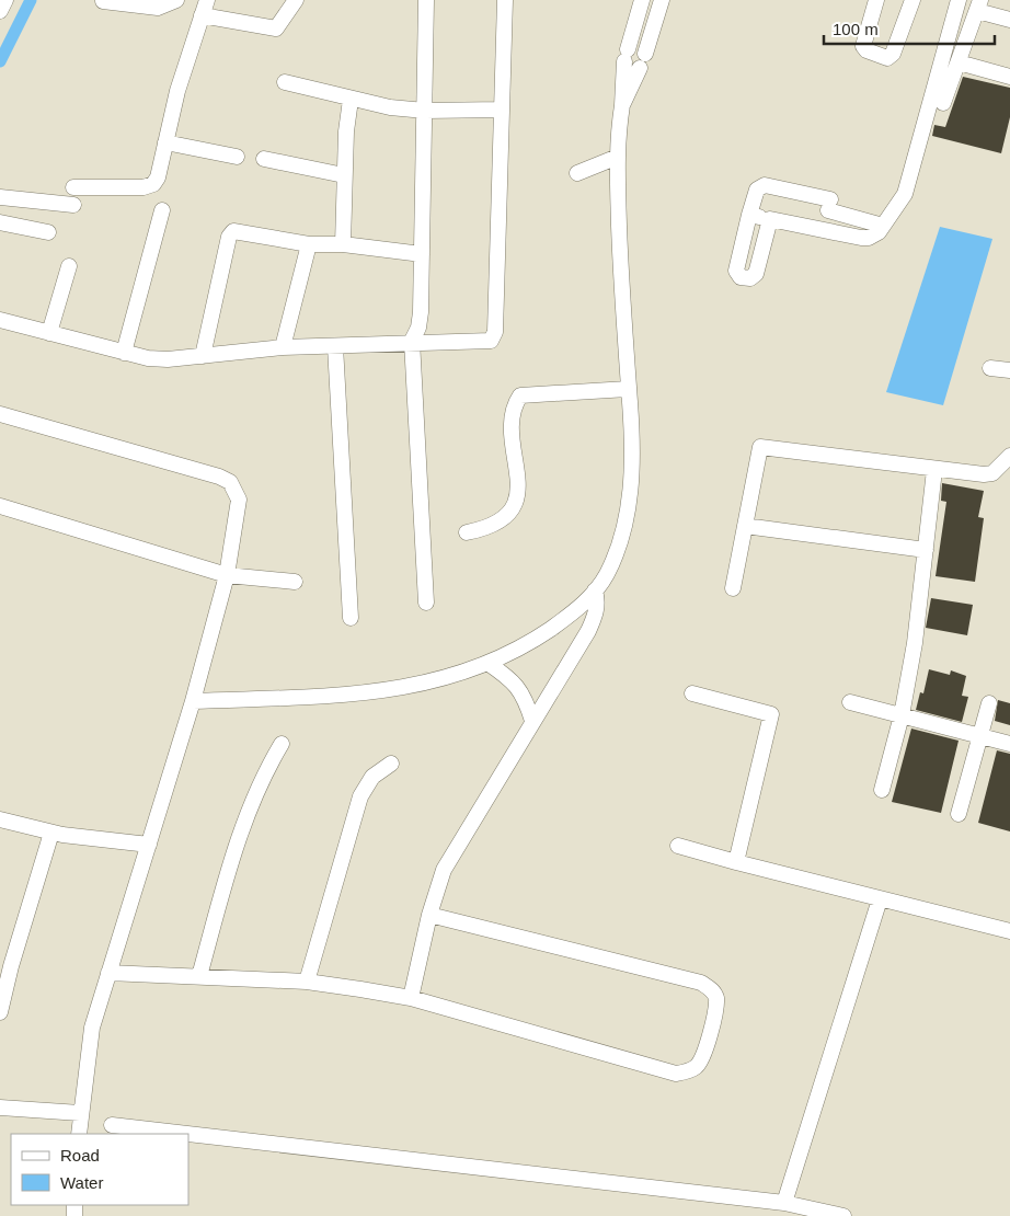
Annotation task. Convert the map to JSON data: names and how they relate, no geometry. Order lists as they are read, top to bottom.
{
  "legend": ["Road", "Water"],
  "scale_bar": "100 m"
}
